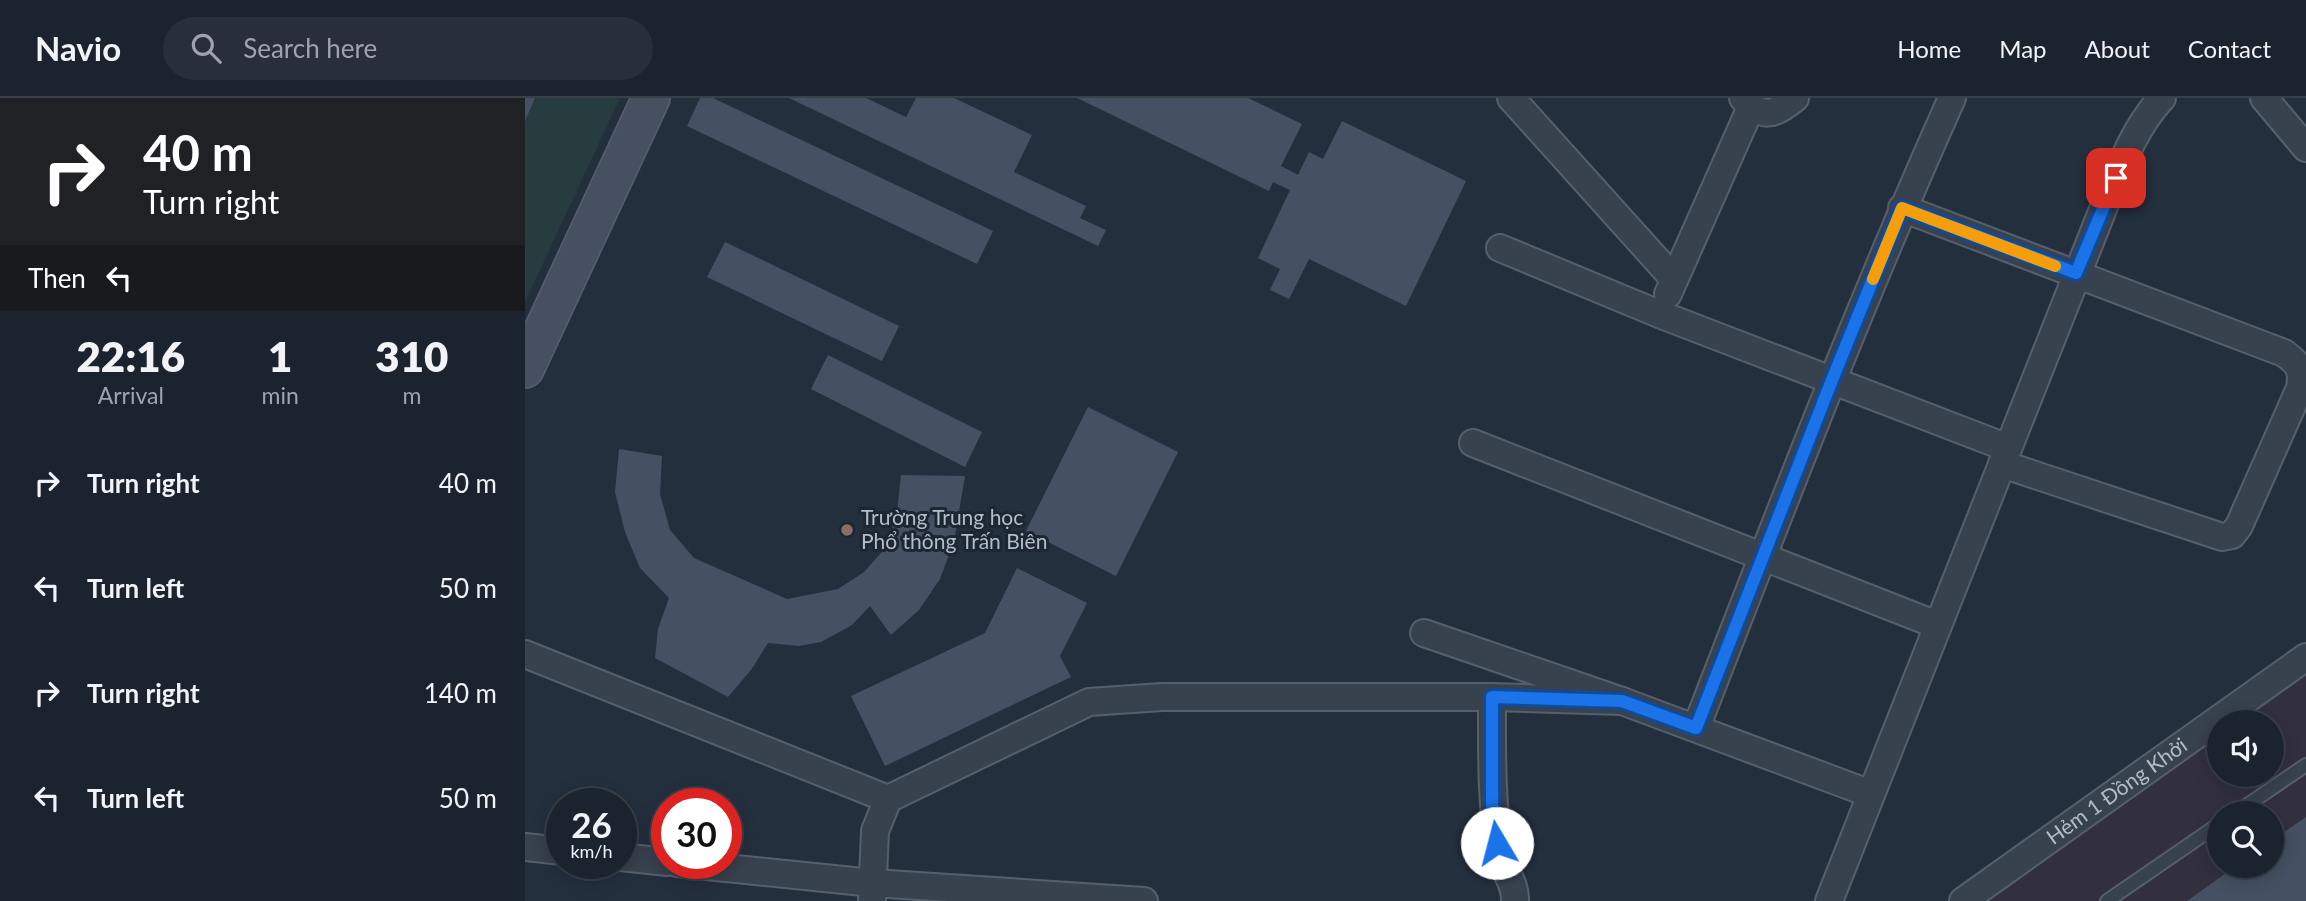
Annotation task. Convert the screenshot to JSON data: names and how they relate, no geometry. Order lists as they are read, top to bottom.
{
  "streets": {
    "street": ["Hẻm 1 Đồng Khởi"]
  },
  "places": ["Trường Trung học Phổ thông Trấn Biên"],
  "page": {
    "header": "Navio",
    "search": "Search here",
    "nav": [
      "Home",
      "Map",
      "About",
      "Contact"
    ],
    "turn": ["40 m", "Turn right"],
    "then": "Then",
    "eta": [
      "22:16",
      "Arrival",
      "1",
      "min",
      "310",
      "m"
    ],
    "list": [
      {
        "name": "Turn right",
        "value": "40 m"
      },
      {
        "name": "Turn left",
        "value": "50 m"
      },
      {
        "name": "Turn right",
        "value": "140 m"
      },
      {
        "name": "Turn left",
        "value": "50 m"
      }
    ],
    "speed": "26 km/h",
    "limit": "30"
  }
}
